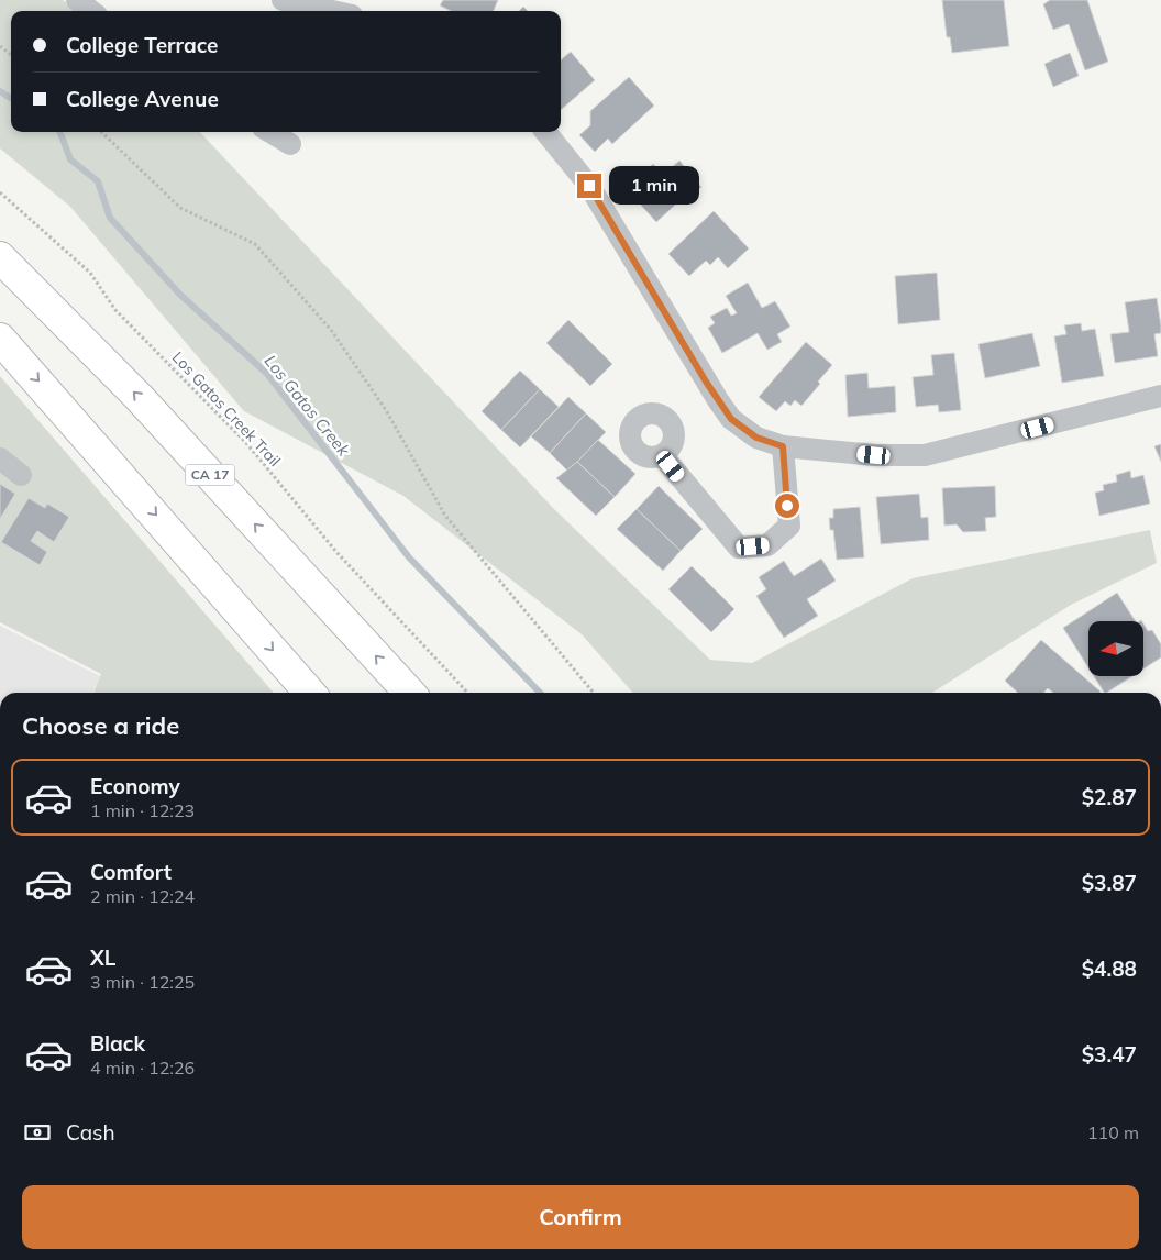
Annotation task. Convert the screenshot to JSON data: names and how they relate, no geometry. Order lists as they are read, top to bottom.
{
  "streets": {
    "highway": ["CA 17"],
    "path": ["Los Gatos Creek Trail"]
  },
  "water": ["Los Gatos Creek"],
  "north": "left",
  "page": {
    "banner": ["College Terrace", "College Avenue"],
    "bubble": "1 min",
    "heading": "Choose a ride",
    "list": [
      {
        "name": "Economy",
        "note": "1 min · 12:23",
        "value": "$2.87"
      },
      {
        "name": "Comfort",
        "note": "2 min · 12:24",
        "value": "$3.87"
      },
      {
        "name": "XL",
        "note": "3 min · 12:25",
        "value": "$4.88"
      },
      {
        "name": "Black",
        "note": "4 min · 12:26",
        "value": "$3.47"
      }
    ],
    "pay": ["Cash", "110 m"],
    "buttons": "Confirm"
  }
}
